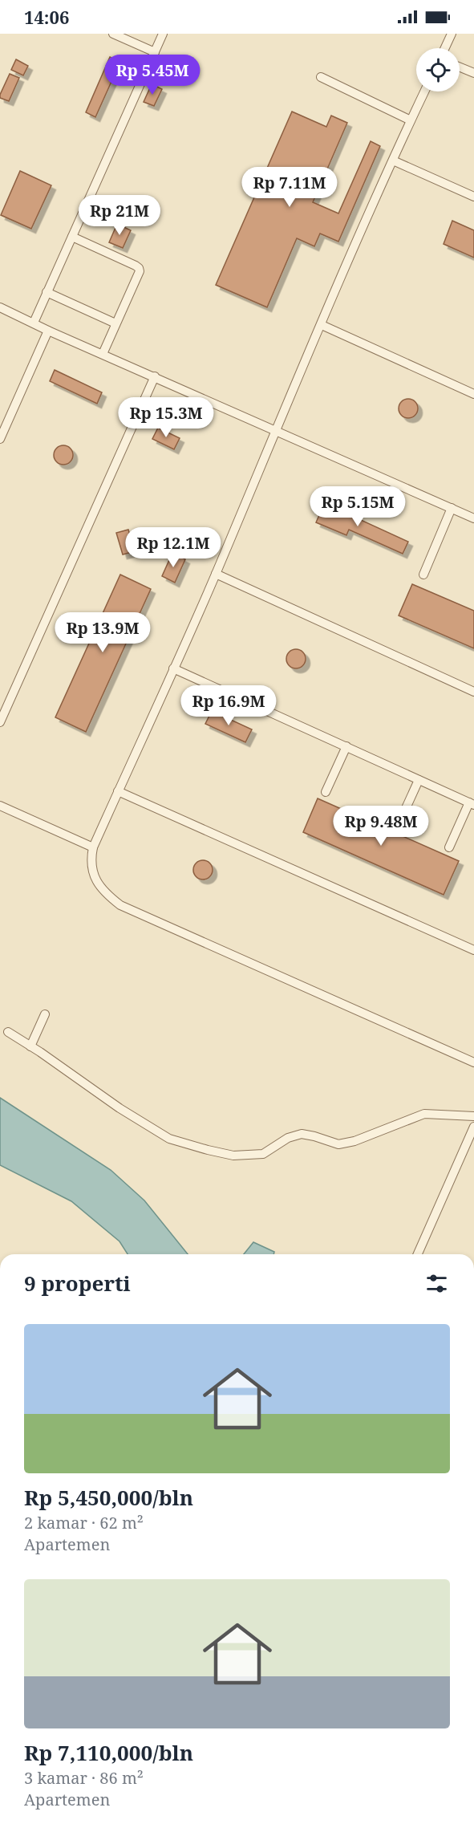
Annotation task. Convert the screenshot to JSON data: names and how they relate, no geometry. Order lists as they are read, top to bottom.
{
  "page": {
    "status": "14:06",
    "price": [
      "Rp 5.45M",
      "Rp 7.11M",
      "Rp 21M",
      "Rp 15.3M",
      "Rp 5.15M",
      "Rp 12.1M",
      "Rp 13.9M",
      "Rp 16.9M",
      "Rp 9.48M"
    ],
    "heading": "9 properti",
    "list": [
      {
        "name": "Rp 5,450,000/bln",
        "note": "2 kamar · 62 m² · Apartemen"
      },
      {
        "name": "Rp 7,110,000/bln",
        "note": "3 kamar · 86 m² · Apartemen"
      }
    ]
  }
}
